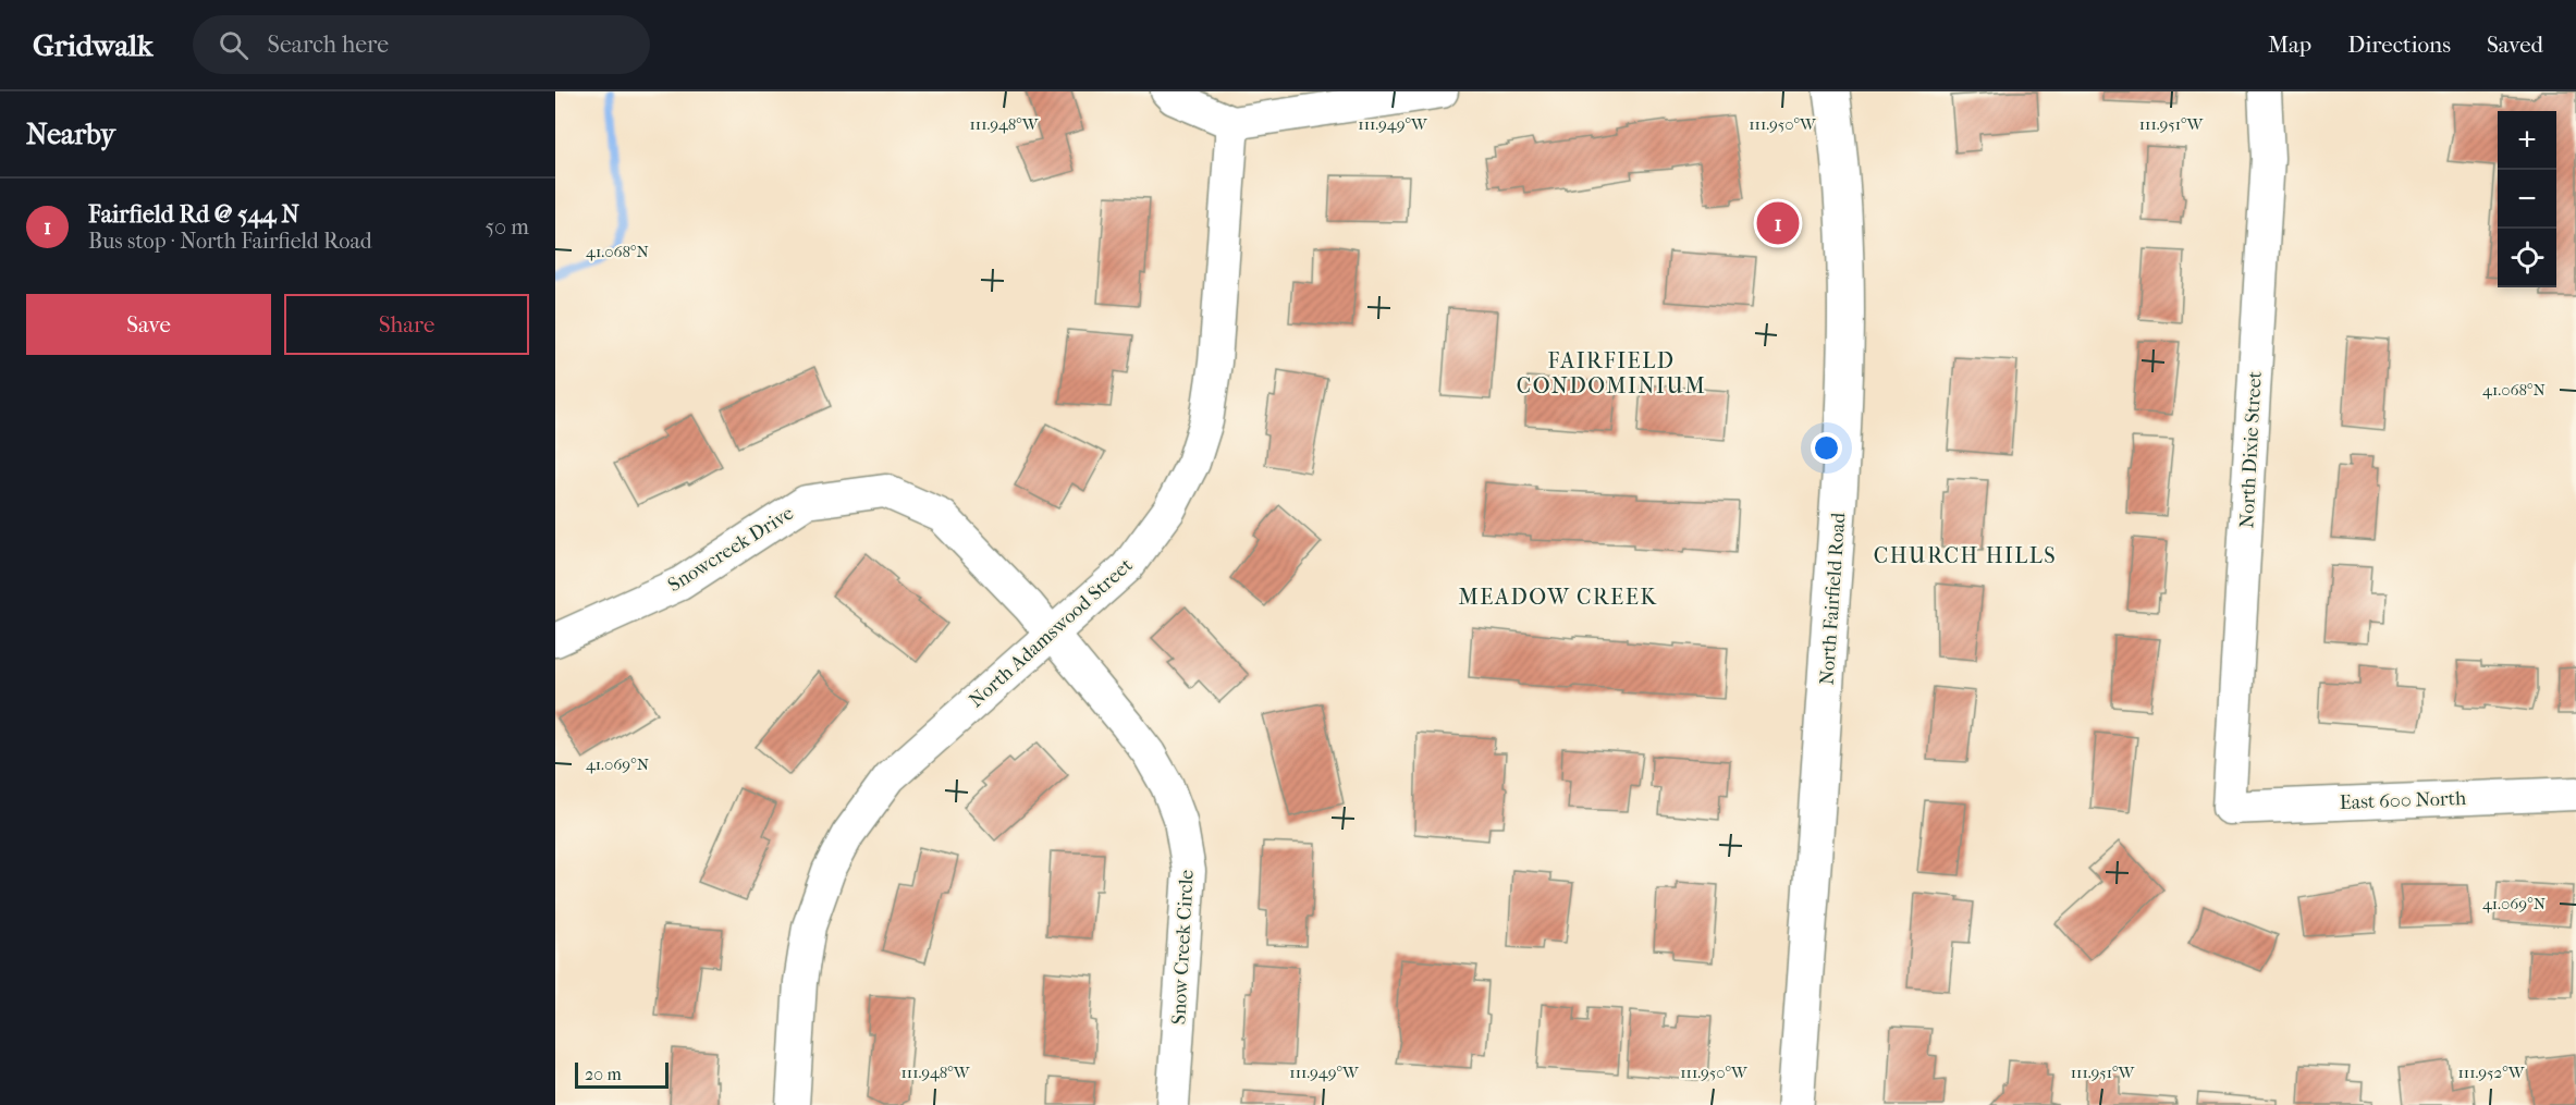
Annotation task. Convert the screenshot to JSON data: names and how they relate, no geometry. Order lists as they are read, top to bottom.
{
  "streets": {
    "main road": ["North Fairfield Road"],
    "street": [
      "North Dixie Street",
      "Snowcreek Drive",
      "North Adamswood Street",
      "East 600 North",
      "Snow Creek Circle"
    ]
  },
  "crossings": [
    ["North Dixie Street", "East 600 North"],
    ["Snowcreek Drive", "North Adamswood Street"],
    ["Snowcreek Drive", "Snow Creek Circle"],
    ["North Adamswood Street", "Snow Creek Circle"]
  ],
  "districts": ["FAIRFIELD CONDOMINIUM", "CHURCH HILLS", "MEADOW CREEK"],
  "scale_bar": "20 m",
  "page": {
    "header": "Gridwalk",
    "search": "Search here",
    "nav": ["Map", "Directions", "Saved"],
    "heading": "Nearby",
    "map_buttons": ["+", "−"],
    "list": [
      {
        "mark": "1",
        "name": "Fairfield Rd @ 544 N",
        "note": "Bus stop · North Fairfield Road",
        "value": "50 m"
      }
    ],
    "pins": "1",
    "buttons": ["Save", "Share"],
    "scale": "20 m"
  },
  "coordinates": [
    "111.948°W",
    "111.949°W",
    "111.950°W",
    "111.951°W",
    "41.068°N",
    "41.069°N",
    "111.952°W"
  ]
}
